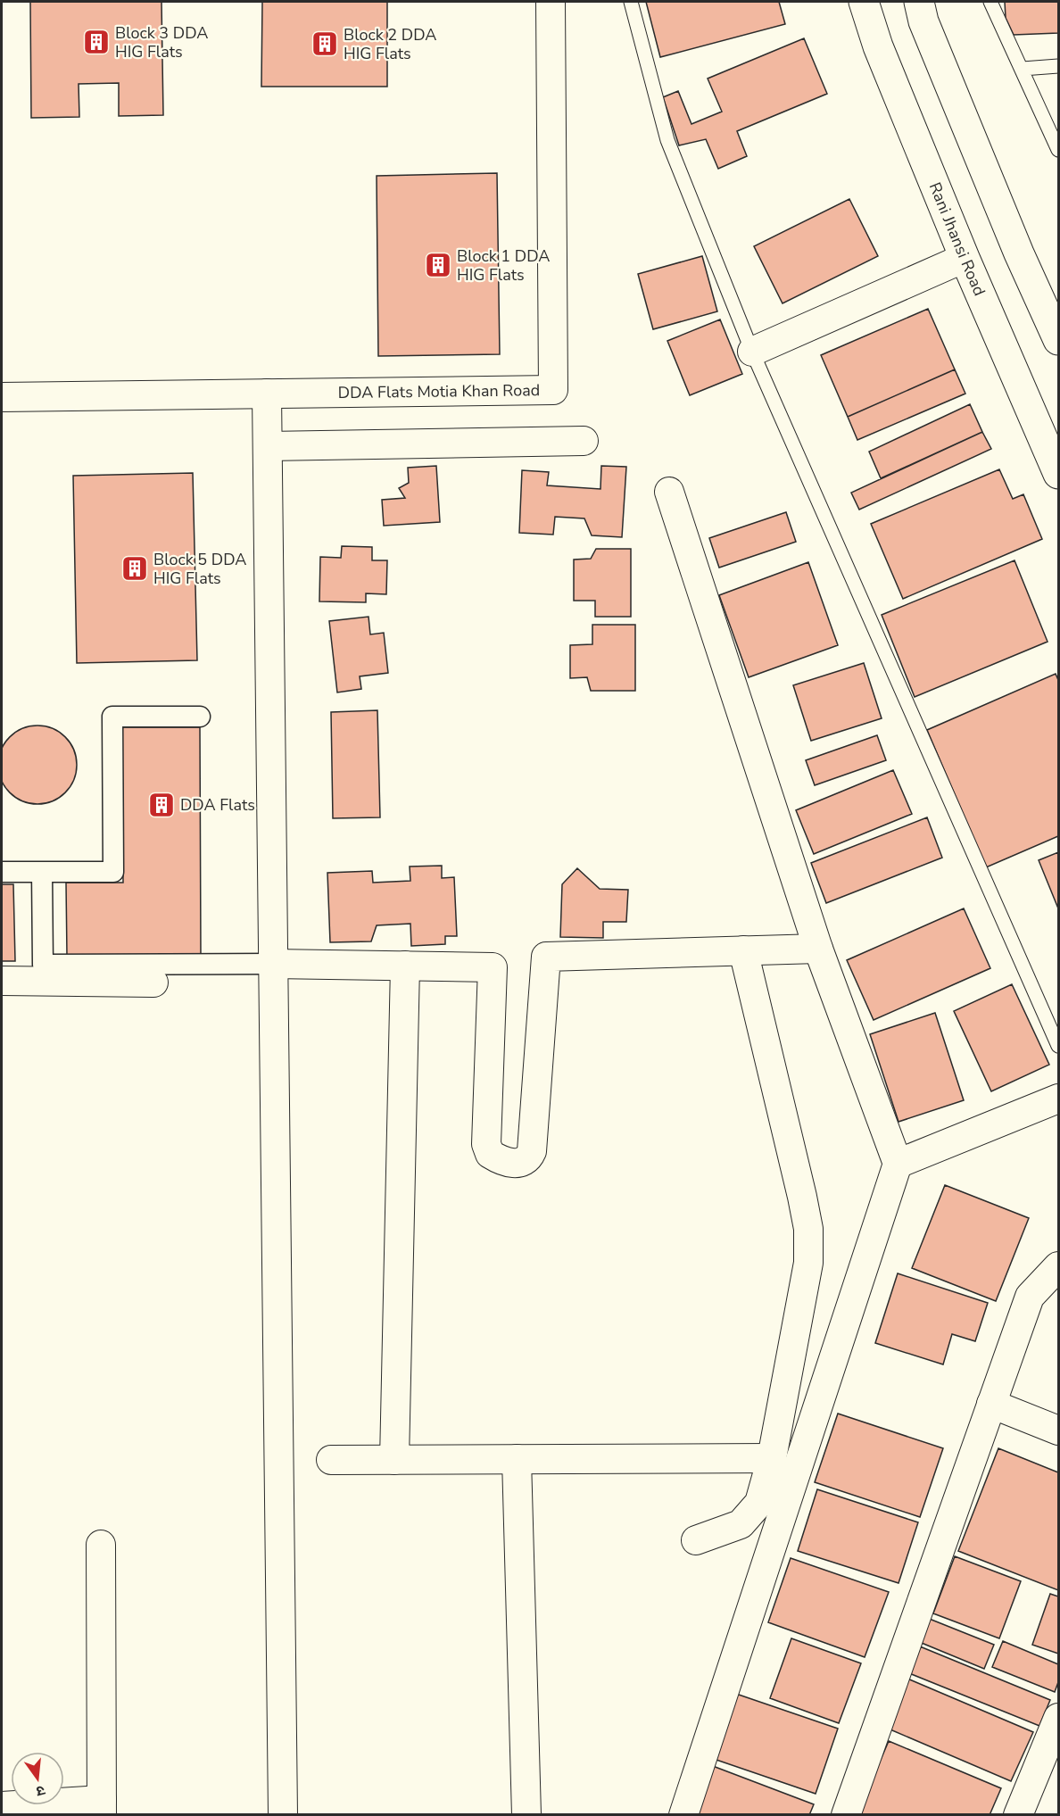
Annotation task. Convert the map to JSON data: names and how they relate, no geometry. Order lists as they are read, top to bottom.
{
  "streets": {
    "main road": ["Rani Jhansi Road"],
    "street": ["DDA Flats Motia Khan Road"]
  },
  "places": {
    "building": [
      "Block 3 DDA HIG Flats",
      "Block 2 DDA HIG Flats",
      "Block 1 DDA HIG Flats",
      "Block 5 DDA HIG Flats",
      "DDA Flats"
    ]
  },
  "north": "bottom"
}
